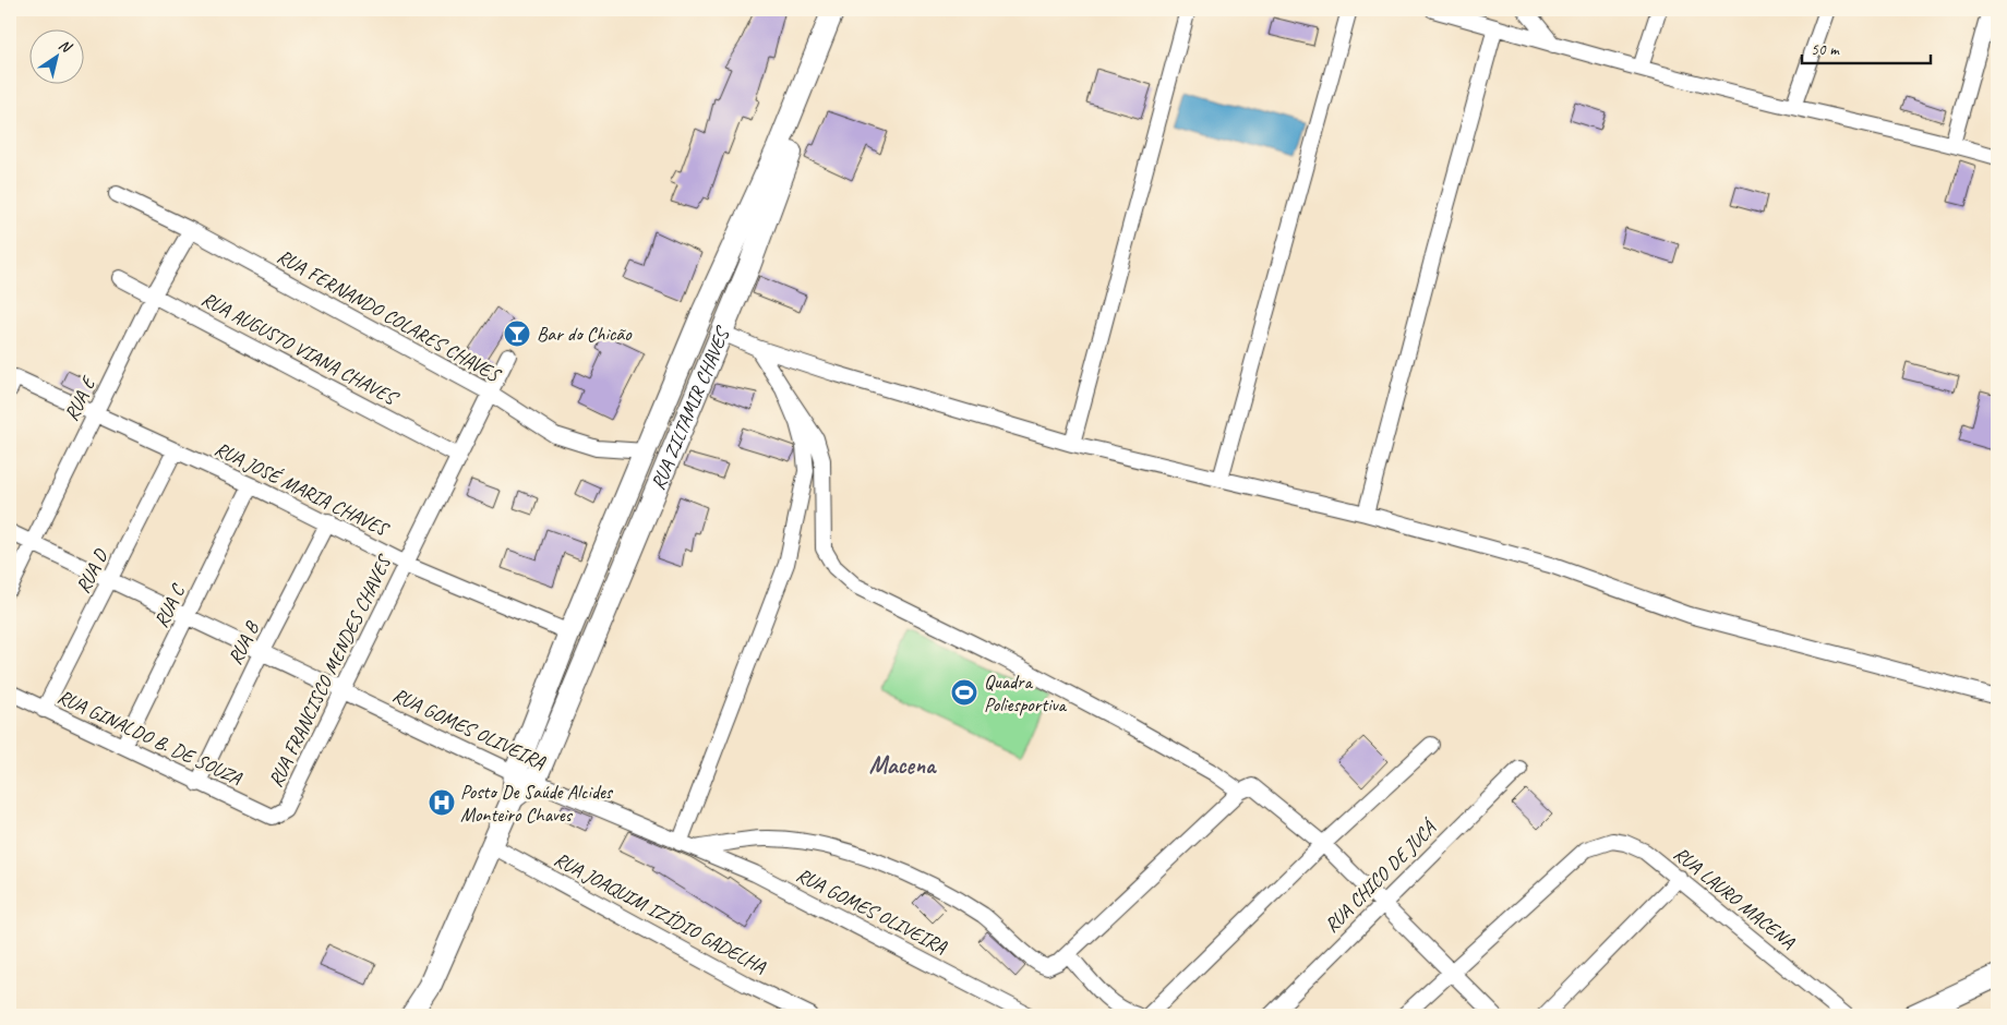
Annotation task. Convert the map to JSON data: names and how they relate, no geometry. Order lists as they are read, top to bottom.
{
  "streets": {
    "street": [
      "RUA FERNANDO COLARES CHAVES",
      "RUA AUGUSTO VIANA CHAVES",
      "RUA E",
      "RUA ZILTAMIR CHAVES",
      "RUA JOSÉ MARIA CHAVES",
      "RUA D",
      "RUA C",
      "RUA B",
      "RUA FRANCISCO MENDES CHAVES",
      "RUA GOMES OLIVEIRA",
      "RUA GINALDO B. DE SOUZA",
      "RUA CHICO DE JUCÁ",
      "RUA LAURO MACENA",
      "RUA JOAQUIM IZÍDIO GADELHA"
    ]
  },
  "crossings": [
    ["RUA FERNANDO COLARES CHAVES", "RUA E"],
    ["RUA FERNANDO COLARES CHAVES", "RUA ZILTAMIR CHAVES"],
    ["RUA FERNANDO COLARES CHAVES", "RUA FRANCISCO MENDES CHAVES"],
    ["RUA AUGUSTO VIANA CHAVES", "RUA E"],
    ["RUA AUGUSTO VIANA CHAVES", "RUA FRANCISCO MENDES CHAVES"],
    ["RUA E", "RUA JOSÉ MARIA CHAVES"],
    ["RUA E", "RUA GOMES OLIVEIRA"],
    ["RUA ZILTAMIR CHAVES", "RUA JOSÉ MARIA CHAVES"],
    ["RUA ZILTAMIR CHAVES", "RUA GOMES OLIVEIRA"],
    ["RUA ZILTAMIR CHAVES", "RUA JOAQUIM IZÍDIO GADELHA"],
    ["RUA JOSÉ MARIA CHAVES", "RUA D"],
    ["RUA JOSÉ MARIA CHAVES", "RUA C"],
    ["RUA JOSÉ MARIA CHAVES", "RUA B"],
    ["RUA JOSÉ MARIA CHAVES", "RUA FRANCISCO MENDES CHAVES"],
    ["RUA D", "RUA GOMES OLIVEIRA"],
    ["RUA D", "RUA GINALDO B. DE SOUZA"],
    ["RUA C", "RUA GOMES OLIVEIRA"],
    ["RUA C", "RUA GINALDO B. DE SOUZA"],
    ["RUA B", "RUA GOMES OLIVEIRA"],
    ["RUA B", "RUA GINALDO B. DE SOUZA"],
    ["RUA FRANCISCO MENDES CHAVES", "RUA GOMES OLIVEIRA"],
    ["RUA FRANCISCO MENDES CHAVES", "RUA GINALDO B. DE SOUZA"]
  ],
  "districts": ["Macena"],
  "places": {
    "bar": ["Bar do Chicão"],
    "sports": ["Quadra Poliesportiva"],
    "hospital": ["Posto De Saúde Alcides Monteiro Chaves"]
  },
  "scale_bar": "50 m",
  "north": "top right"
}
